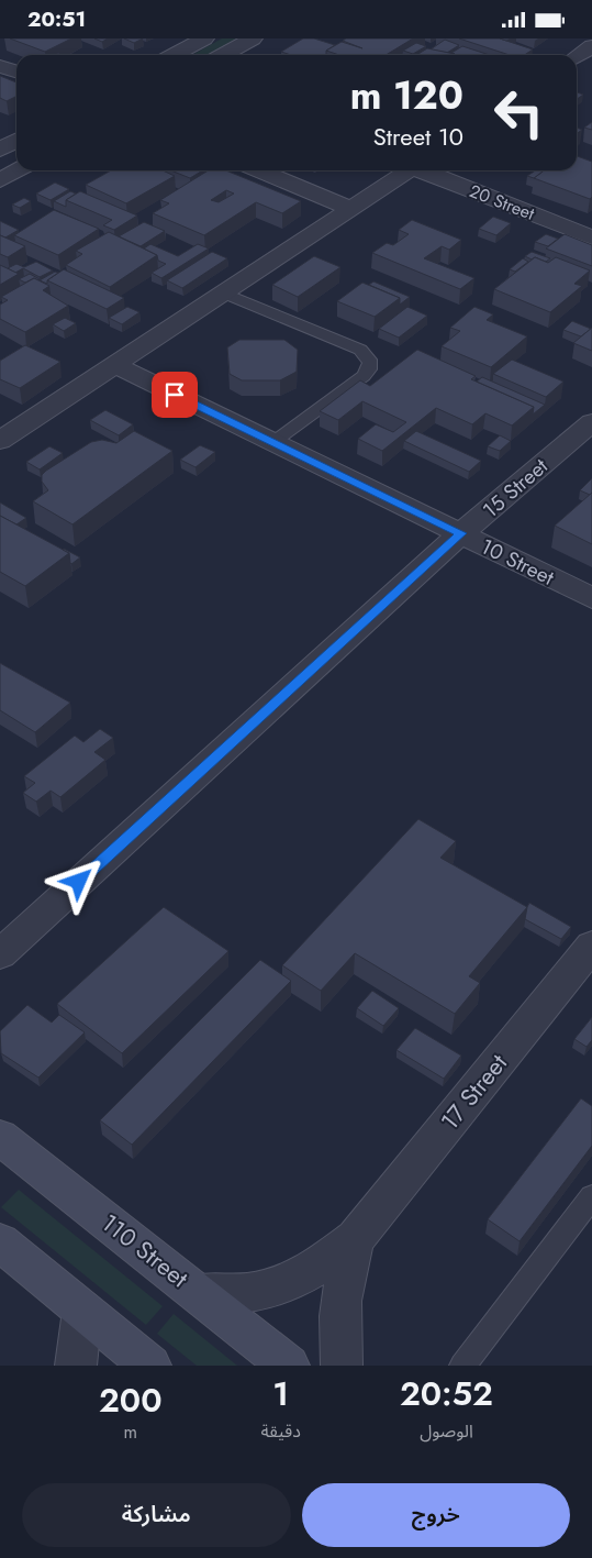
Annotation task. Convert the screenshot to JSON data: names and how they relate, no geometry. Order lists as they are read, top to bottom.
{
  "streets": {
    "main road": ["110 Street"],
    "street": [
      "20 Street",
      "15 Street",
      "10 Street",
      "17 Street"
    ]
  },
  "crossings": [
    ["15 Street", "10 Street"],
    ["17 Street", "110 Street"]
  ],
  "page": {
    "status": "20:51",
    "turn": ["120 m", "10 Street"],
    "eta": [
      "20:52",
      "الوصول",
      "1",
      "دقيقة",
      "200",
      "m"
    ],
    "buttons": ["خروج", "مشاركة"]
  }
}
